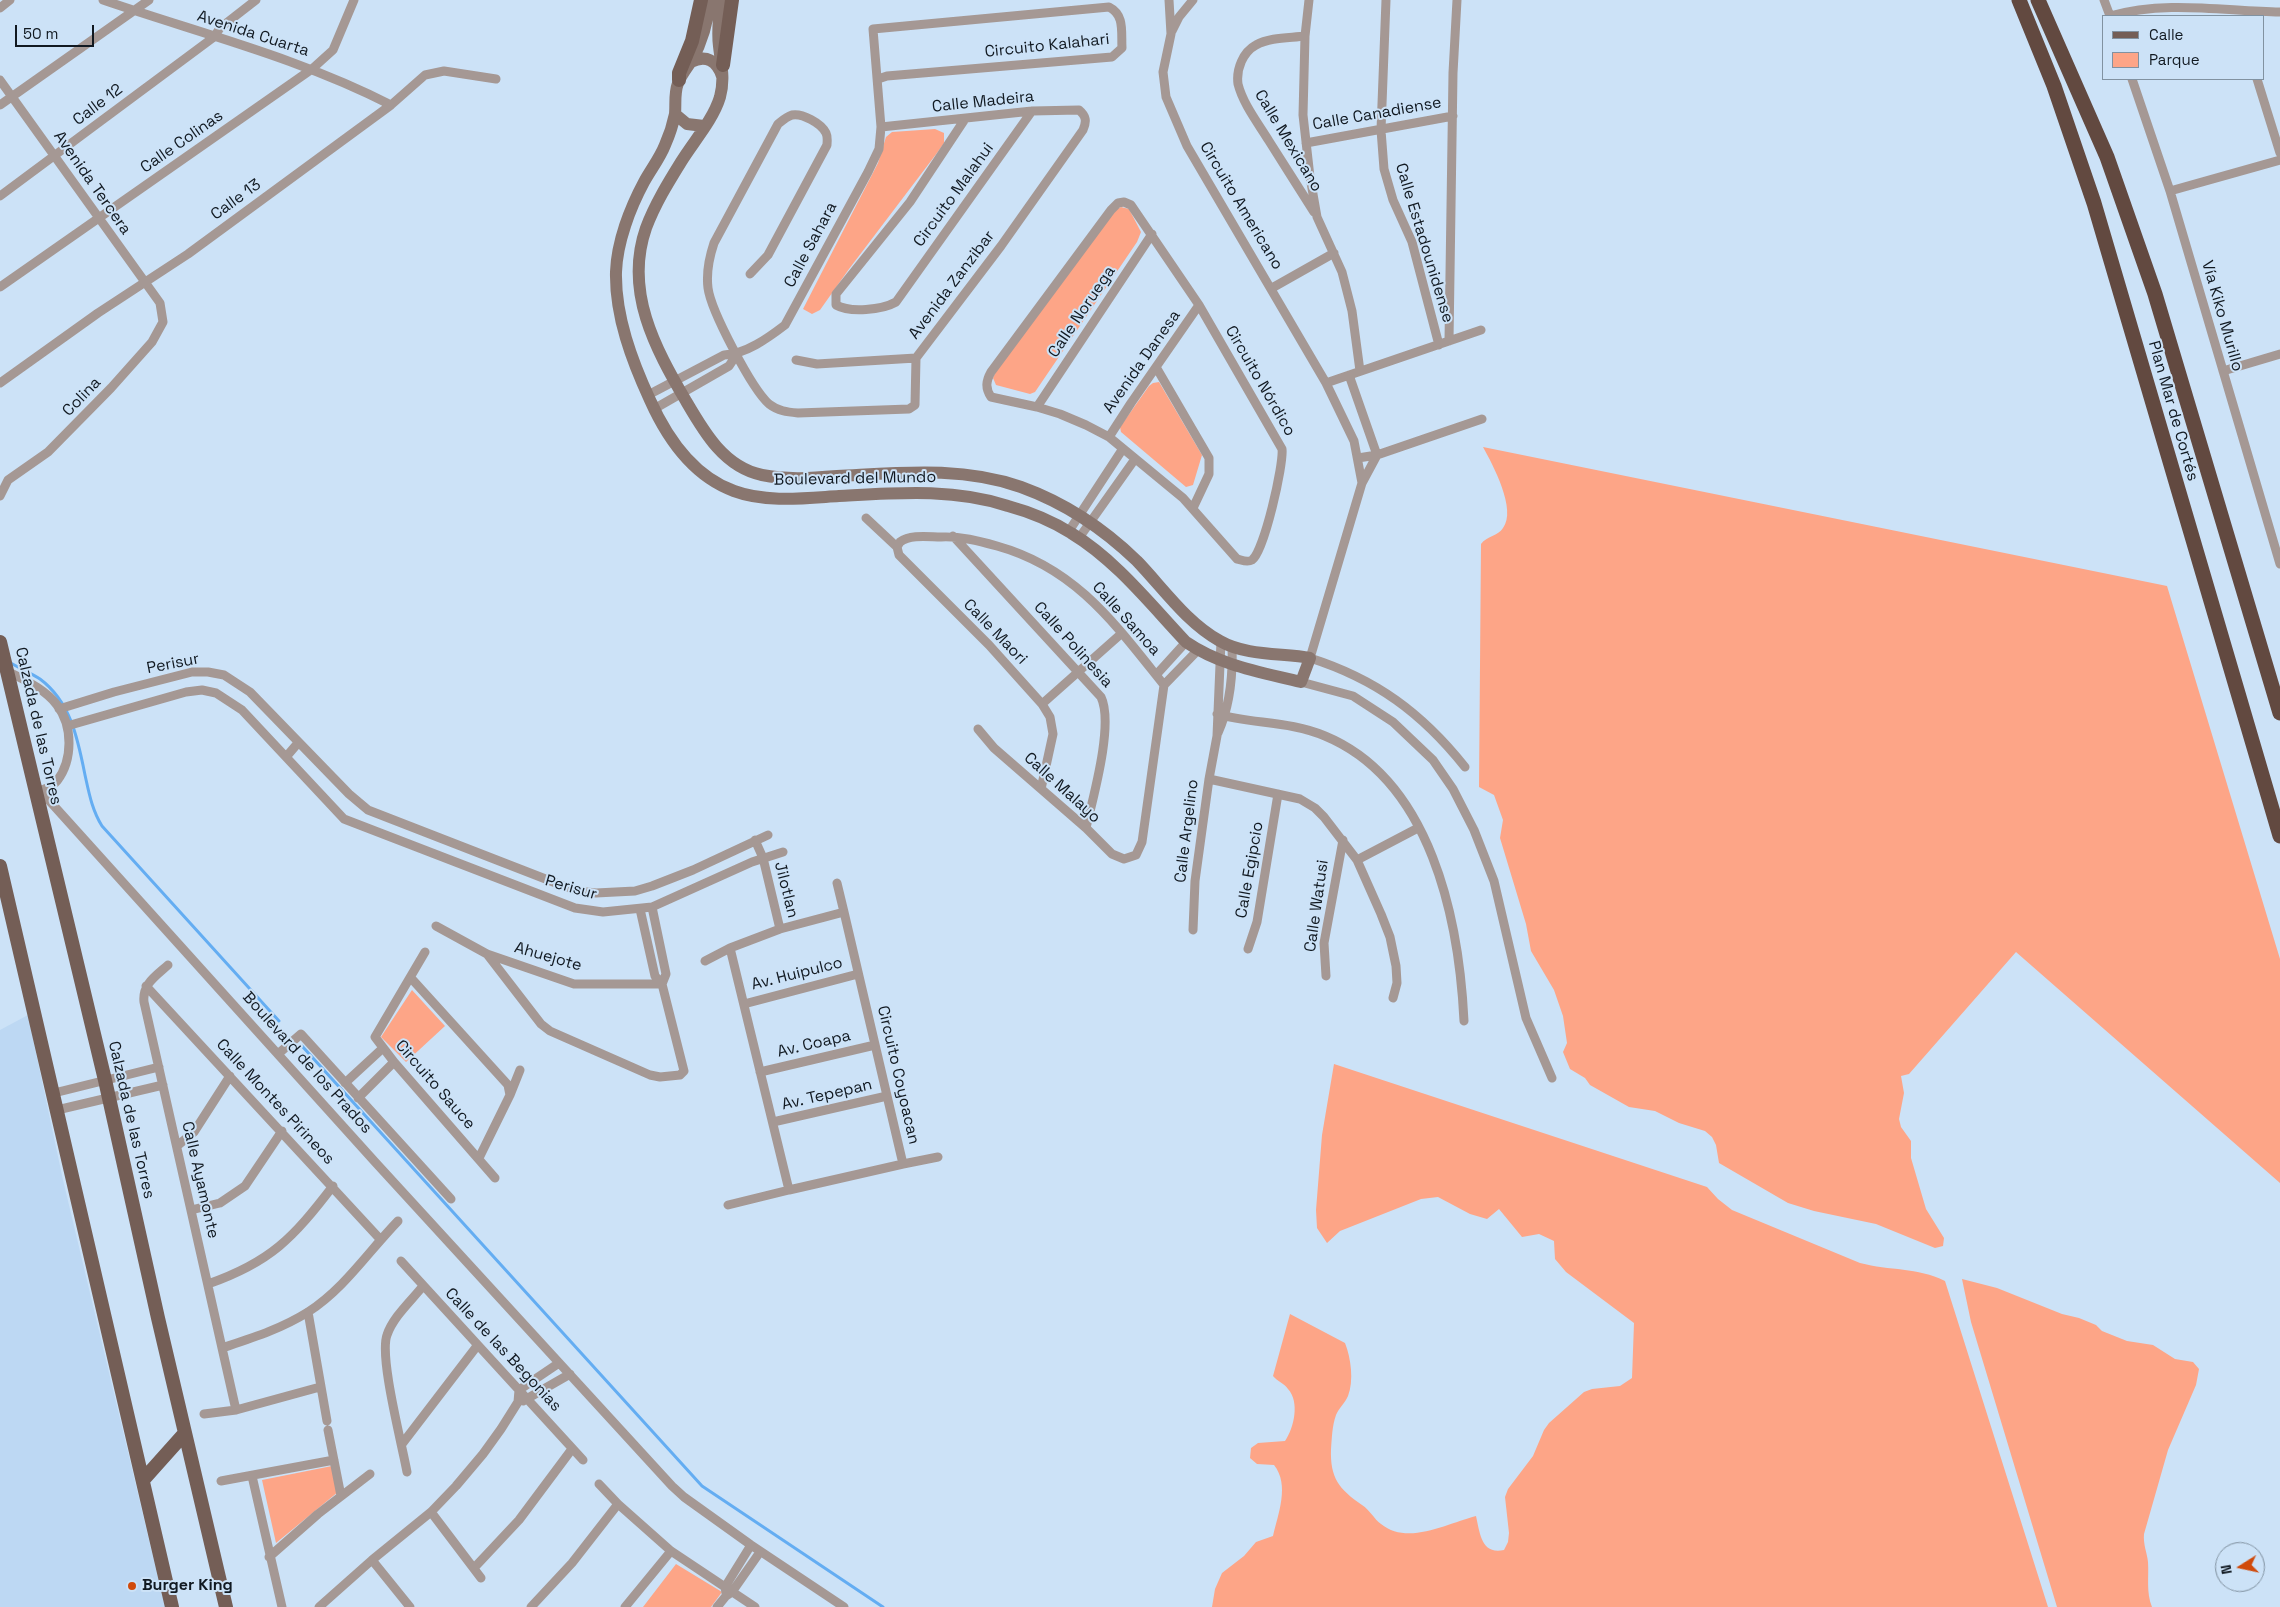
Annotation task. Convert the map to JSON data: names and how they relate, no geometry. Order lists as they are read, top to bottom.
{
  "streets": {
    "highway": ["Plan Mar de Cortés"],
    "main road": ["Calzada de las Torres"],
    "street": [
      "Avenida Cuarta",
      "Circuito Kalahari",
      "Calle Madeira",
      "Calle 12",
      "Calle Canadiense",
      "Calle Mexicano",
      "Calle Colinas",
      "Avenida Tercera",
      "Circuito Malahui",
      "Calle 13",
      "Circuito Americano",
      "Calle Estadounidense",
      "Calle Sahara",
      "Avenida Zanzibar",
      "Calle Noruega",
      "Vía Kiko Murillo",
      "Avenida Danesa",
      "Circuito Nórdico",
      "Colina",
      "Boulevard del Mundo",
      "Calle Samoa",
      "Calle Maori",
      "Calle Polinesia",
      "Perisur",
      "Calle Malayo",
      "Calle Argelino",
      "Calle Egipcio",
      "Jilotlan",
      "Calle Watusi",
      "Ahuejote",
      "Av. Huipulco",
      "Av. Coapa",
      "Boulevard de los Prados",
      "Circuito Coyoacan",
      "Circuito Sauce",
      "Av. Tepepan",
      "Calle Montes Pirineos",
      "Calle Ayamonte",
      "Calle de las Begonias"
    ]
  },
  "crossings": [
    ["Avenida Cuarta", "Calle 12"],
    ["Avenida Cuarta", "Calle Colinas"],
    ["Avenida Cuarta", "Calle 13"],
    ["Circuito Kalahari", "Calle Madeira"],
    ["Circuito Kalahari", "Calle Sahara"],
    ["Calle Madeira", "Circuito Malahui"],
    ["Calle Madeira", "Calle Sahara"],
    ["Calle Madeira", "Avenida Zanzibar"],
    ["Calle 12", "Avenida Tercera"],
    ["Calle Canadiense", "Calle Mexicano"],
    ["Calle Canadiense", "Calle Estadounidense"],
    ["Calle Colinas", "Avenida Tercera"],
    ["Avenida Tercera", "Calle 13"],
    ["Avenida Tercera", "Colina"],
    ["Calle Sahara", "Avenida Zanzibar"],
    ["Calle Noruega", "Circuito Nórdico"],
    ["Avenida Danesa", "Circuito Nórdico"],
    ["Boulevard del Mundo", "Calle Argelino"],
    ["Calle Samoa", "Calle Maori"],
    ["Calle Samoa", "Calle Polinesia"],
    ["Calle Samoa", "Calle Malayo"],
    ["Calle Maori", "Calle Malayo"],
    ["Calle Polinesia", "Calle Malayo"],
    ["Perisur", "Jilotlan"],
    ["Calzada de las Torres", "Boulevard de los Prados"],
    ["Av. Huipulco", "Circuito Coyoacan"],
    ["Av. Coapa", "Circuito Coyoacan"],
    ["Circuito Coyoacan", "Av. Tepepan"],
    ["Calle Montes Pirineos", "Calle Ayamonte"]
  ],
  "places": ["Burger King"],
  "legend": ["Calle", "Parque"],
  "scale_bar": "50 m",
  "north": "left"
}
